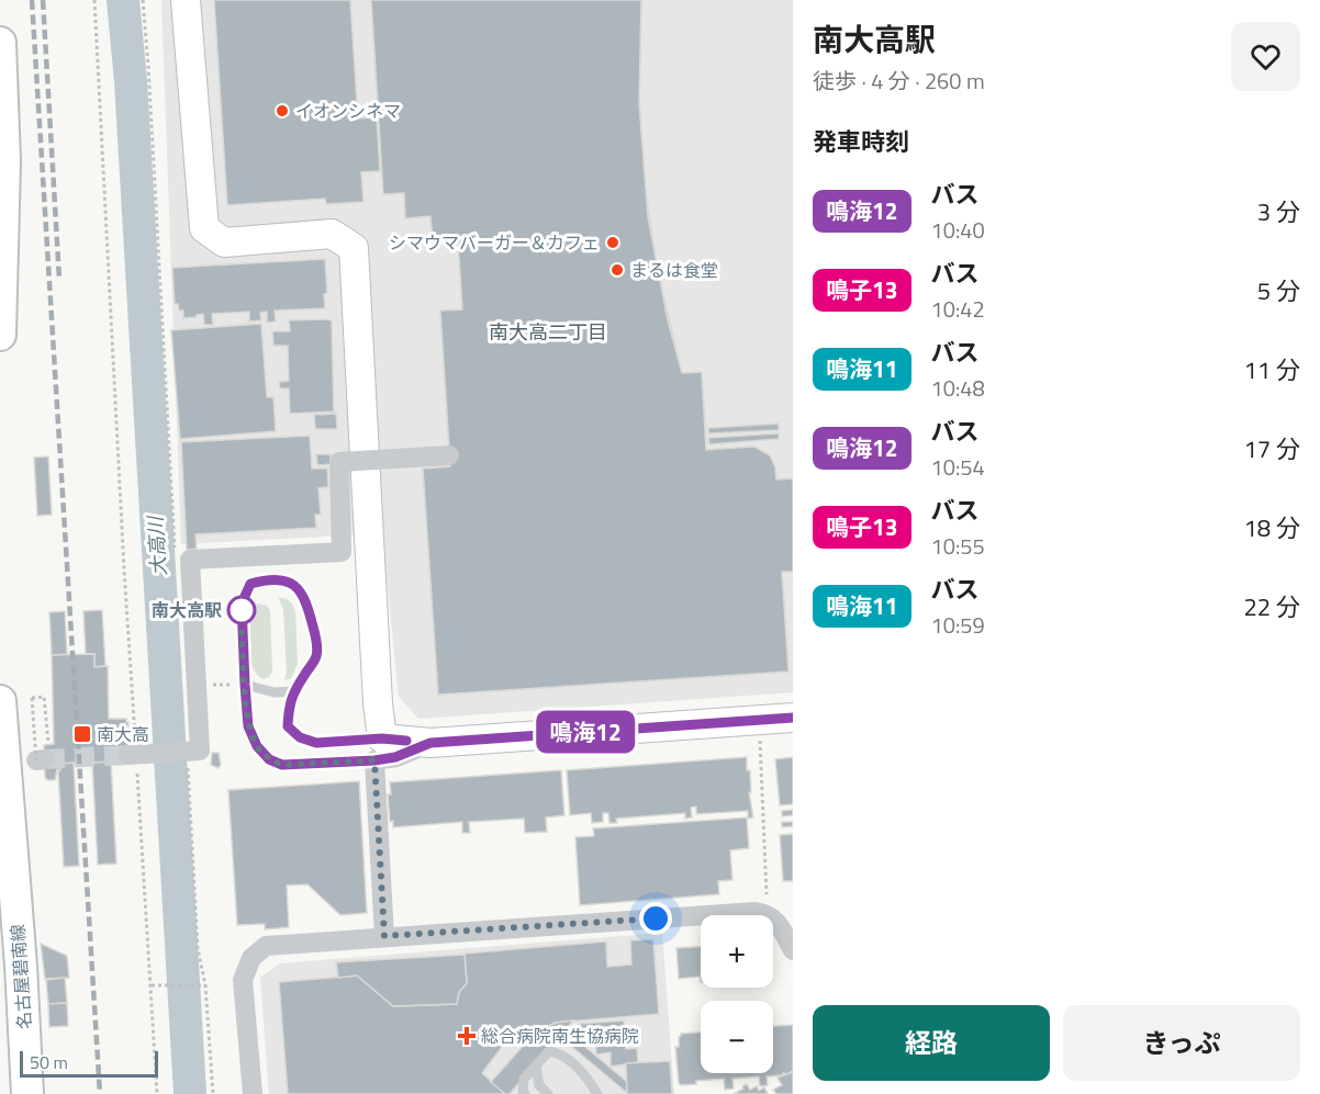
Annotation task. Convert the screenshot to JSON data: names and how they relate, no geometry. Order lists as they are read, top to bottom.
{
  "streets": {
    "main road": ["名古屋碧南線"]
  },
  "districts": ["南大高二丁目"],
  "water": ["大高川"],
  "places": {
    "other": [
      "イオンシネマ",
      "シマウマバーガー＆カフェ",
      "まるは食堂",
      "南大高駅"
    ],
    "transit": ["南大高"],
    "health": ["総合病院南生協病院"]
  },
  "lines": ["bus line 鳴海12"],
  "scale_bar": "50 m",
  "page": {
    "on_map": "鳴海12",
    "heading": [
      ["南大高駅", "徒歩 · 4 分 · 260 m"],
      "発車時刻"
    ],
    "list": [
      {
        "mark": "鳴海12",
        "name": "バス",
        "note": "10:40",
        "value": "3 分"
      },
      {
        "mark": "鳴子13",
        "name": "バス",
        "note": "10:42",
        "value": "5 分"
      },
      {
        "mark": "鳴海11",
        "name": "バス",
        "note": "10:48",
        "value": "11 分"
      },
      {
        "mark": "鳴海12",
        "name": "バス",
        "note": "10:54",
        "value": "17 分"
      },
      {
        "mark": "鳴子13",
        "name": "バス",
        "note": "10:55",
        "value": "18 分"
      },
      {
        "mark": "鳴海11",
        "name": "バス",
        "note": "10:59",
        "value": "22 分"
      }
    ],
    "map_buttons": ["+", "−"],
    "buttons": ["経路", "きっぷ"],
    "scale": "50 m"
  }
}
